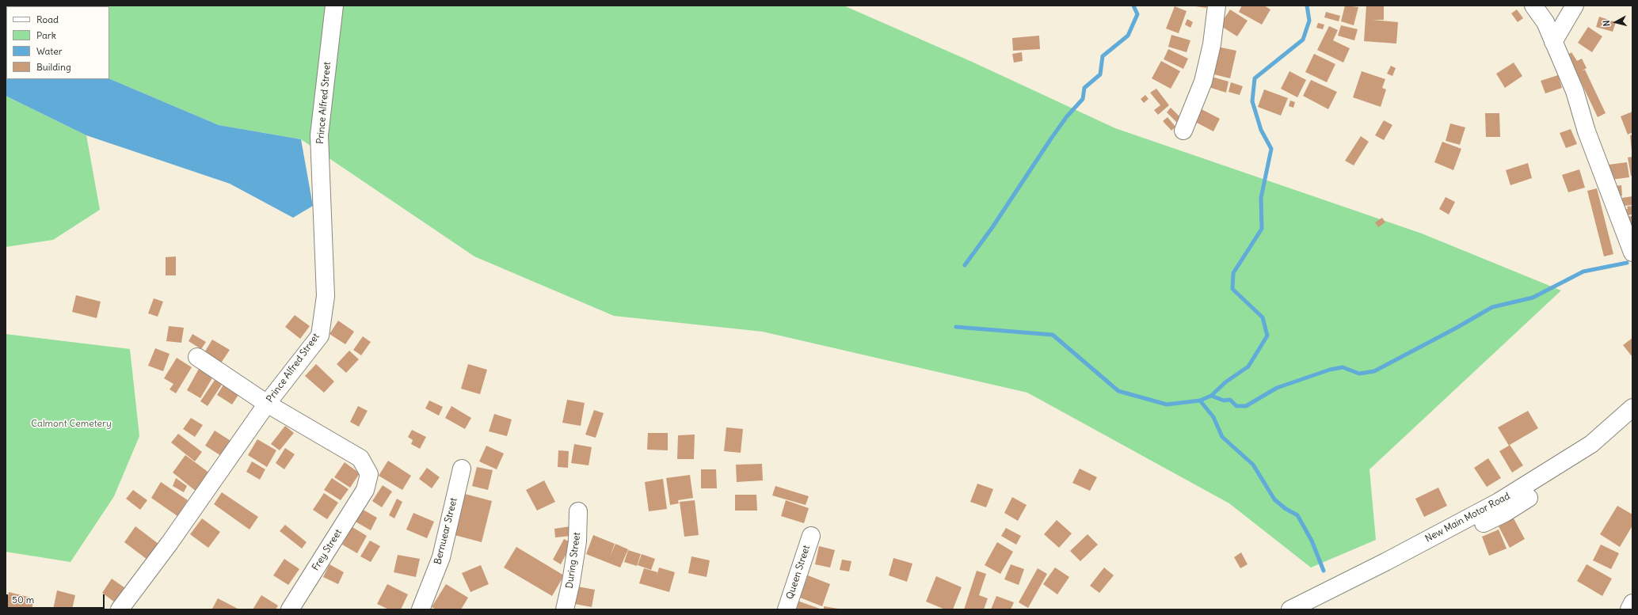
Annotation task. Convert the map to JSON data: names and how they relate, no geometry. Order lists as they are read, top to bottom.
{
  "streets": {
    "main road": [
      "Prince Alfred Street",
      "New Main Motor Road",
      "Bernuear Street",
      "Frey Street",
      "During Street",
      "Queen Street"
    ]
  },
  "crossings": [
    ["Prince Alfred Street", "Frey Street"]
  ],
  "parks": ["Calmont Cemetery"],
  "legend": [
    "Road",
    "Park",
    "Water",
    "Building"
  ],
  "scale_bar": "50 m",
  "north": "left"
}
